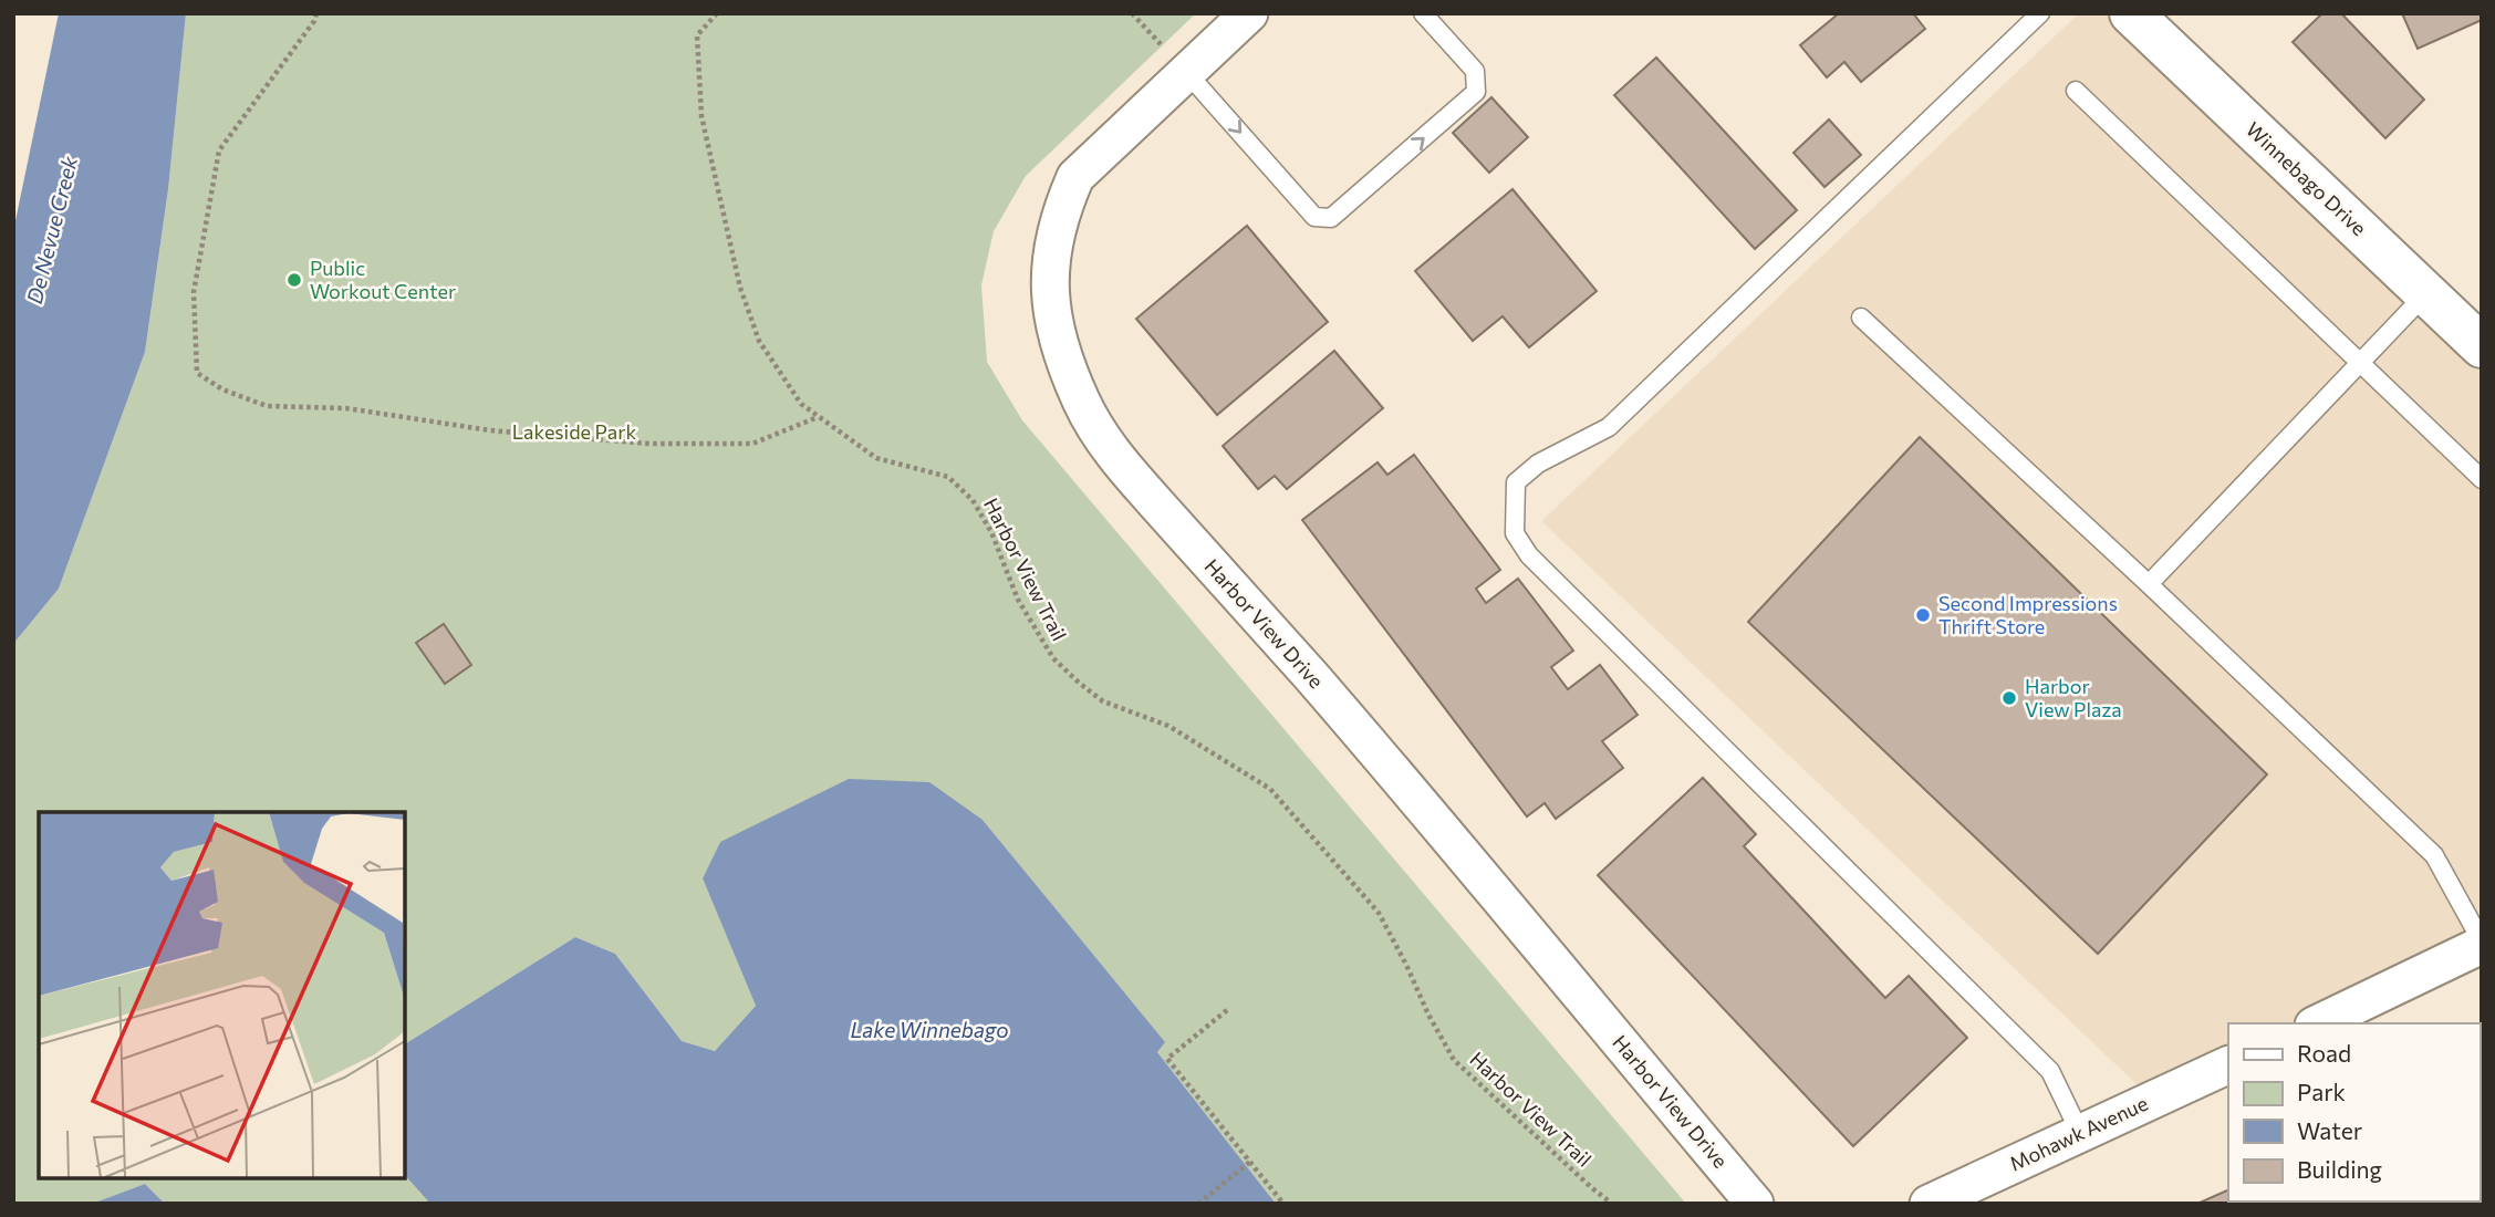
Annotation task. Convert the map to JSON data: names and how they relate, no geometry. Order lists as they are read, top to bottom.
{
  "streets": {
    "main road": ["Winnebago Drive"],
    "street": ["Harbor View Drive", "Mohawk Avenue"],
    "path": ["Harbor View Trail"]
  },
  "water": ["De Nevue Creek", "Lake Winnebago"],
  "parks": ["Lakeside Park"],
  "places": ["Public Workout Center", "Second Impressions Thrift Store", "Harbor View Plaza"],
  "legend": [
    "Road",
    "Park",
    "Water",
    "Building"
  ]
}
